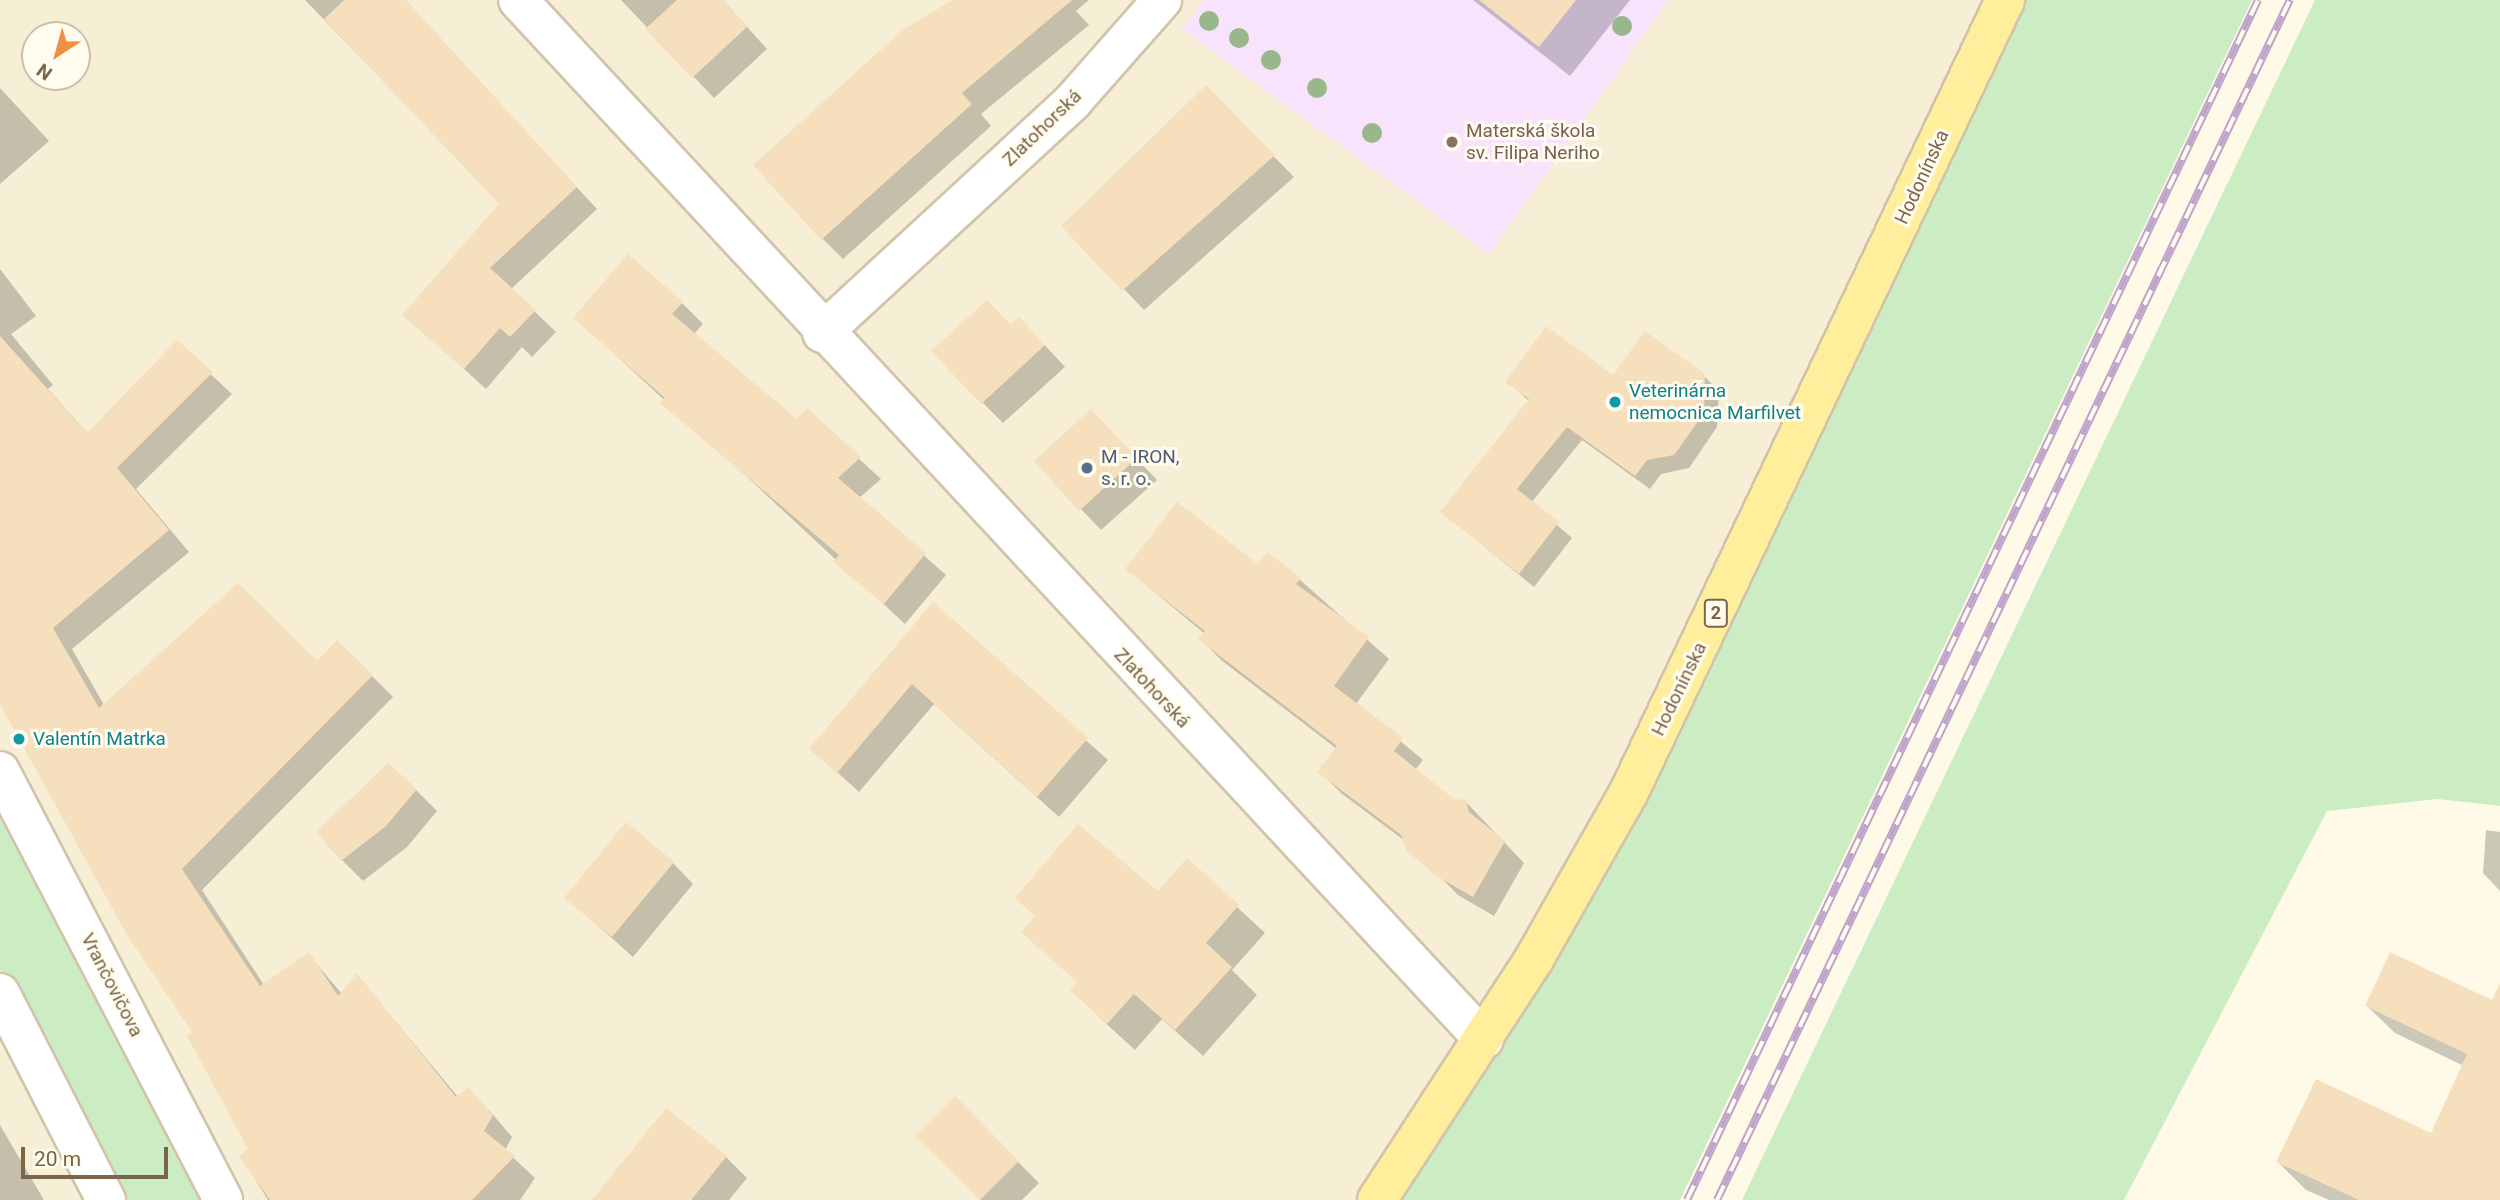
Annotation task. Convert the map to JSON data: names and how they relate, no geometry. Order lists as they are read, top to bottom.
{
  "streets": {
    "main road": ["Hodonínska", "2"],
    "street": ["Zlatohorská", "Vrančovičova"]
  },
  "crossings": [
    ["Zlatohorská", "Hodonínska"]
  ],
  "places": [
    "Materská škola sv. Filipa Neriho",
    "Veterinárna nemocnica Marfilvet",
    "M - IRON, s. r. o.",
    "Valentín Matrka"
  ],
  "scale_bar": "20 m",
  "north": "bottom left"
}
